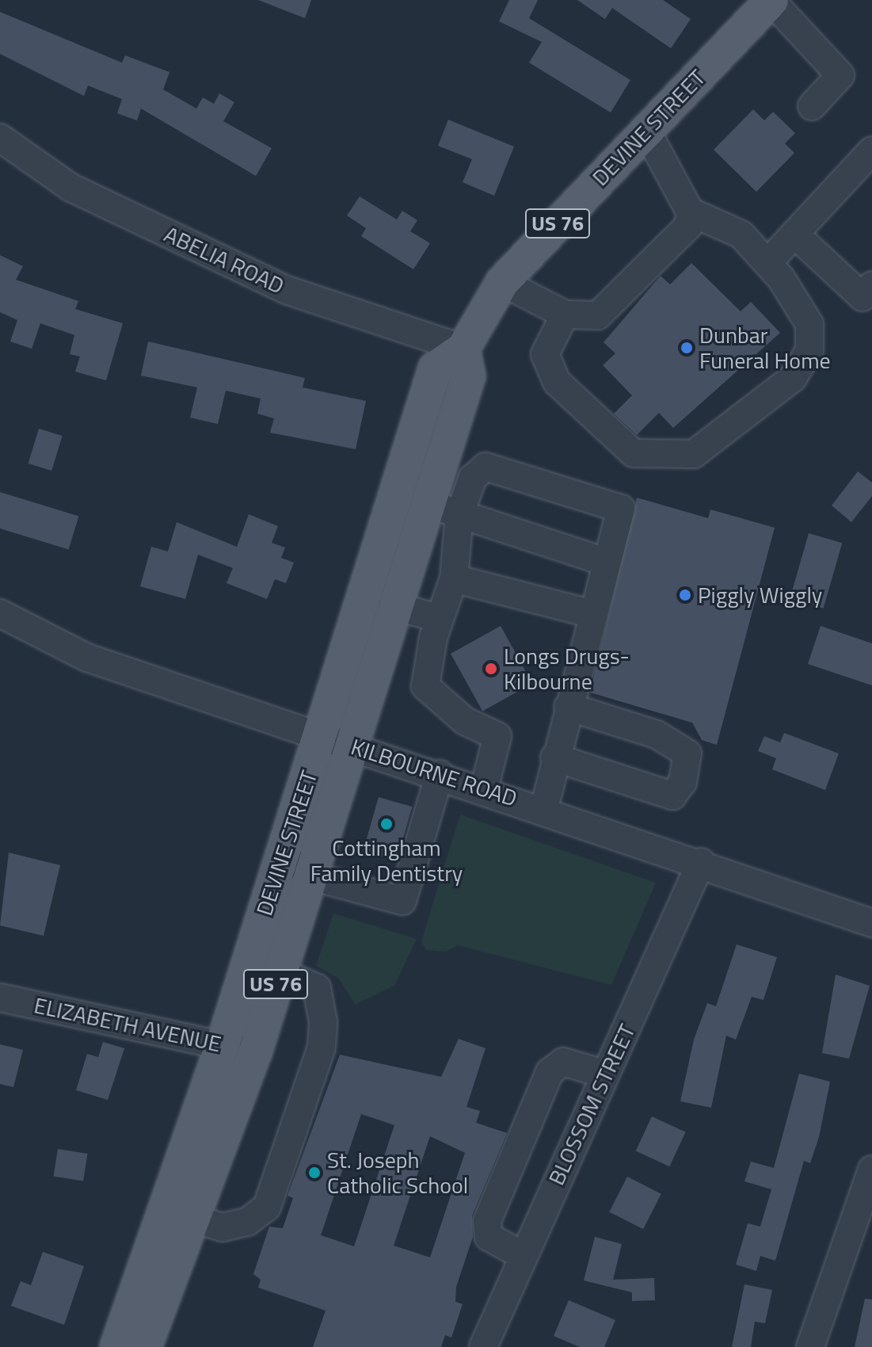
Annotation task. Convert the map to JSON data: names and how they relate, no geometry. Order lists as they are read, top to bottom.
{
  "streets": {
    "main road": ["DEVINE STREET", "US 76"],
    "street": [
      "ABELIA ROAD",
      "KILBOURNE ROAD",
      "ELIZABETH AVENUE",
      "BLOSSOM STREET"
    ]
  },
  "crossings": [
    ["DEVINE STREET", "ABELIA ROAD"],
    ["DEVINE STREET", "KILBOURNE ROAD"],
    ["DEVINE STREET", "ELIZABETH AVENUE"],
    ["KILBOURNE ROAD", "BLOSSOM STREET"]
  ],
  "places": [
    "Dunbar Funeral Home",
    "Piggly Wiggly",
    "Longs Drugs- Kilbourne",
    "Cottingham Family Dentistry",
    "St. Joseph Catholic School"
  ]
}
